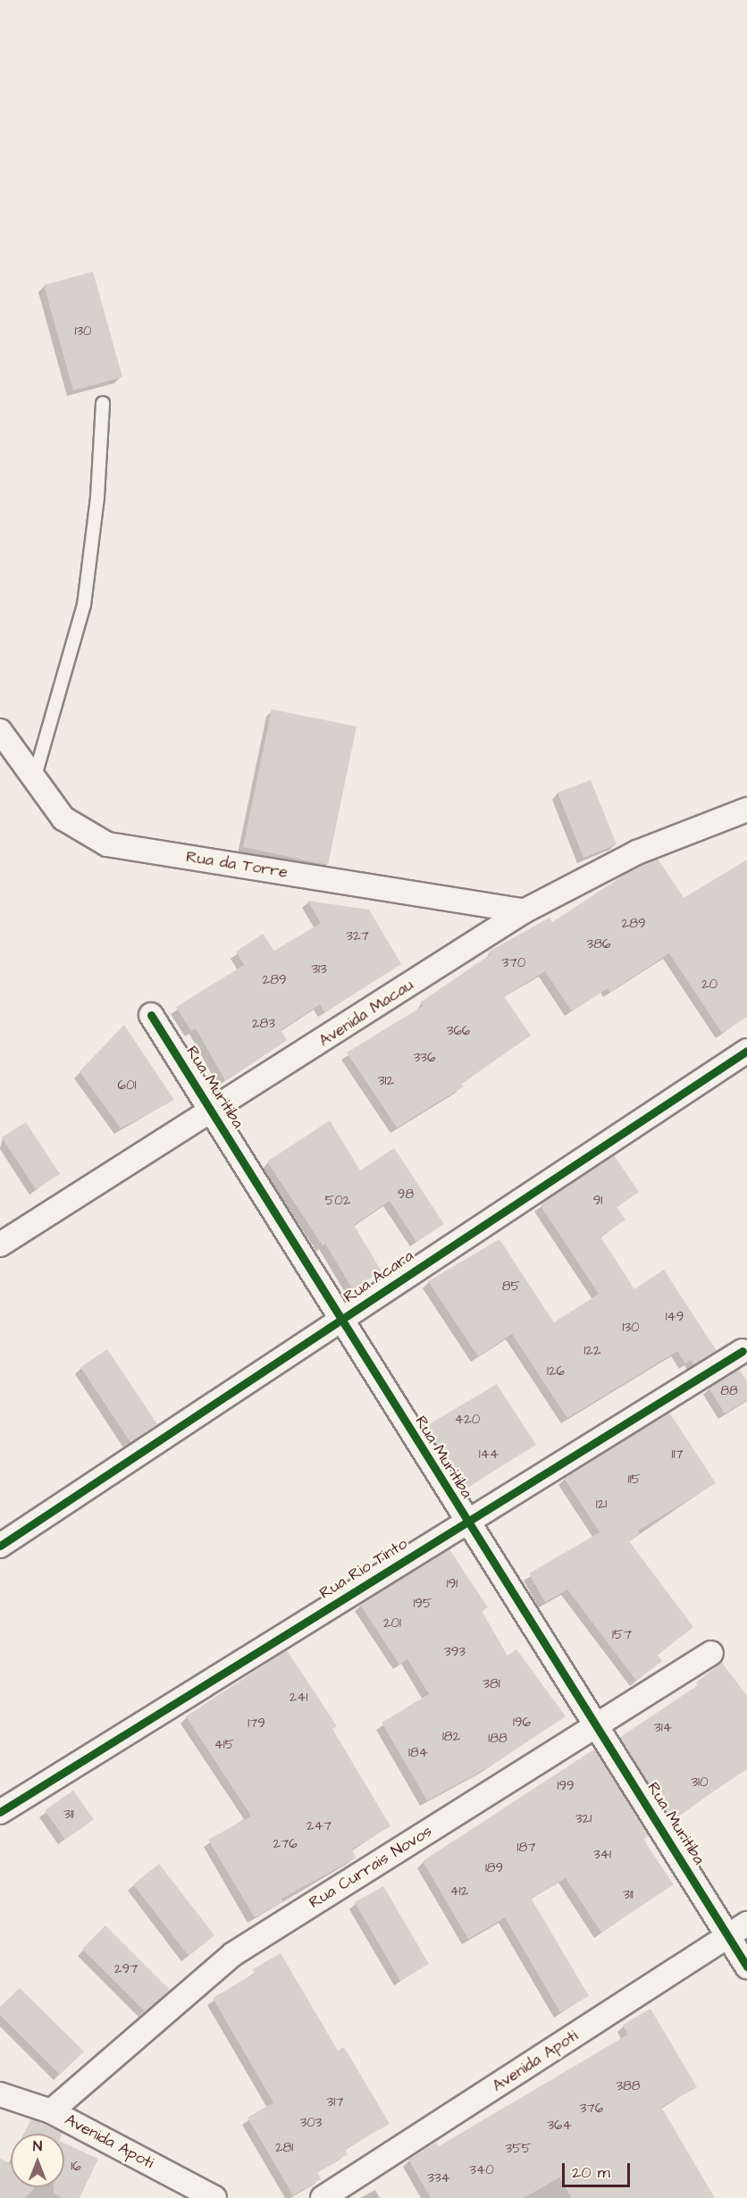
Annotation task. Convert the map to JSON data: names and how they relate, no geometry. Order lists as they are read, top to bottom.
{
  "streets": {
    "street": [
      "Rua da Torre",
      "Avenida Macau",
      "Rua Muritiba",
      "Rua Acara",
      "Rua Rio Tinto",
      "Rua Currais Novos",
      "Avenida Apoti"
    ]
  },
  "crossings": [
    ["Rua da Torre", "Avenida Macau"],
    ["Avenida Macau", "Rua Muritiba"],
    ["Rua Muritiba", "Rua Acara"],
    ["Rua Muritiba", "Rua Rio Tinto"],
    ["Rua Muritiba", "Rua Currais Novos"],
    ["Rua Muritiba", "Avenida Apoti"],
    ["Rua Currais Novos", "Avenida Apoti"]
  ],
  "house_numbers": [
    "130",
    "289",
    "327",
    "386",
    "370",
    "313",
    "289",
    "20",
    "283",
    "366",
    "336",
    "312",
    "601",
    "98",
    "502",
    "91",
    "85",
    "149",
    "130",
    "122",
    "126",
    "88",
    "420",
    "144",
    "117",
    "115",
    "121",
    "191",
    "195",
    "201",
    "157",
    "393",
    "381",
    "241",
    "196",
    "179",
    "314",
    "182",
    "188",
    "415",
    "184",
    "310",
    "199",
    "311",
    "321",
    "247",
    "276",
    "187",
    "341",
    "189",
    "412",
    "311",
    "297",
    "388",
    "317",
    "376",
    "303",
    "364",
    "281",
    "355",
    "16",
    "340",
    "334"
  ],
  "scale_bar": "20 m",
  "north": "top"
}
